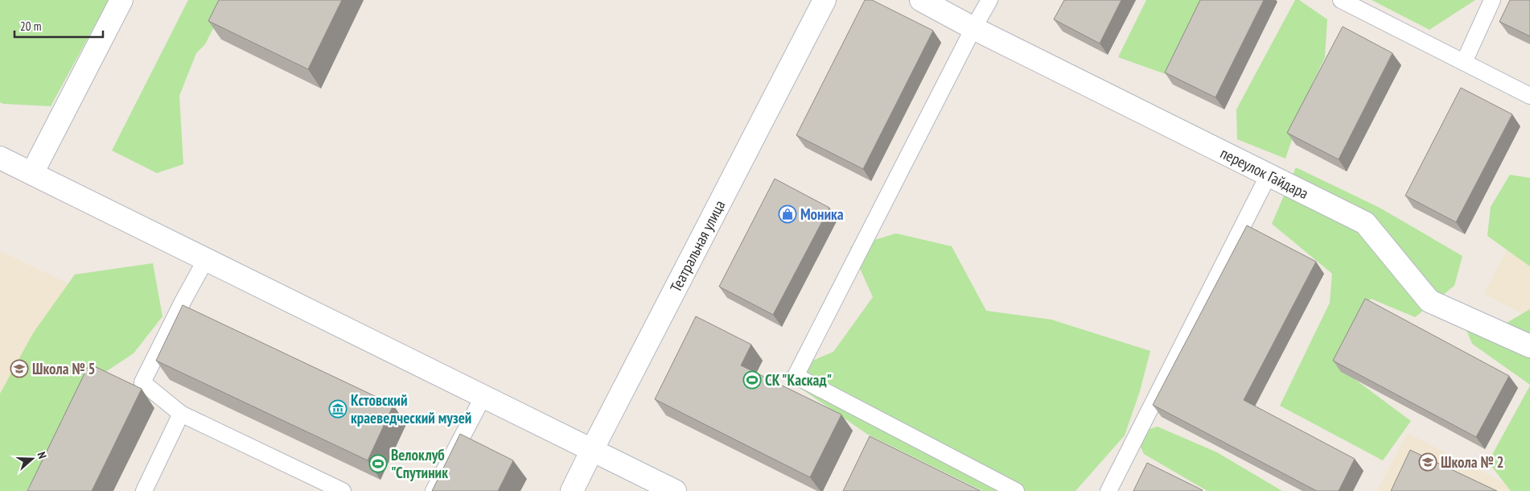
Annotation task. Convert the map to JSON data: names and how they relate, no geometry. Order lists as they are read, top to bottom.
{
  "streets": {
    "street": ["переулок Гайдара", "Театральная улица"]
  },
  "places": {
    "shop": ["Моника"],
    "school or university": ["Школа № 5", "Школа № 2"],
    "sports": ["СК \"Каскад\"", "Велоклуб \"Спутиник"],
    "museum": ["Кстовский краеведческий музей"]
  },
  "scale_bar": "20 m",
  "north": "right"
}
